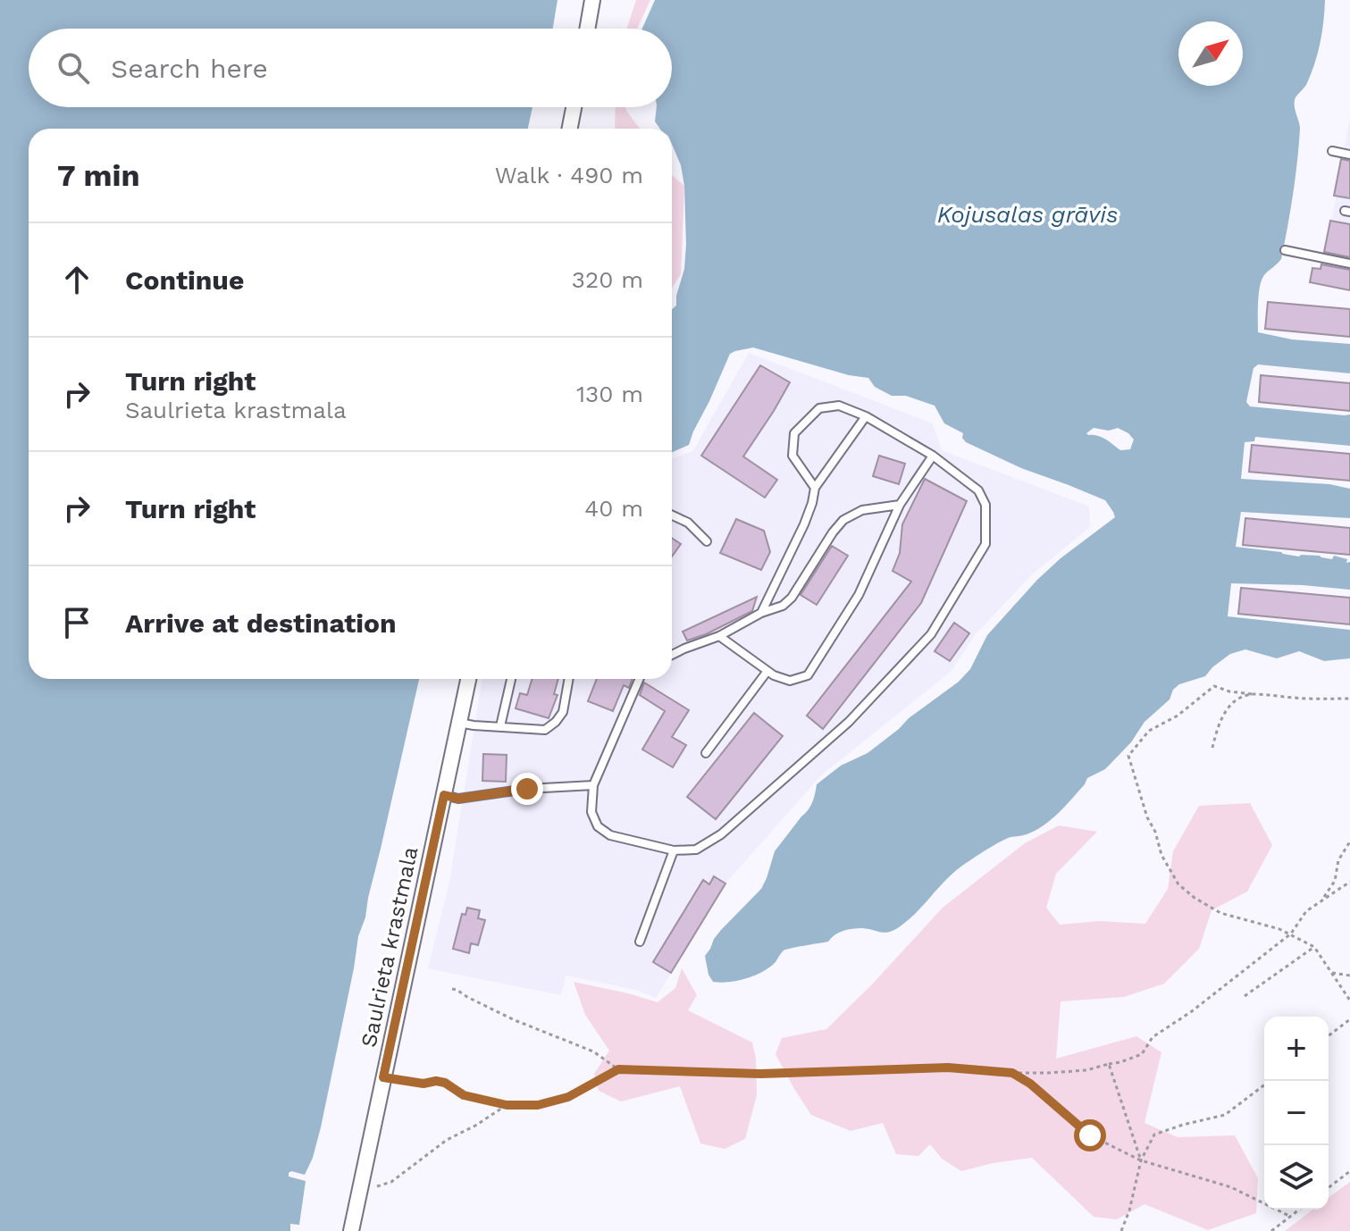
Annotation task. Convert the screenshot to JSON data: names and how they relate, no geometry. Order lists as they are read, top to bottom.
{
  "streets": {
    "street": ["Saulrieta krastmala"]
  },
  "water": ["Kojusalas grāvis"],
  "north": "top right",
  "page": {
    "search": "Search here",
    "heading": ["7 min", "Walk · 490 m"],
    "list": [
      ["Continue", "320 m"],
      ["Turn right", "Saulrieta krastmala", "130 m"],
      ["Turn right", "40 m"],
      "Arrive at destination"
    ],
    "map_buttons": ["+", "−"]
  }
}
